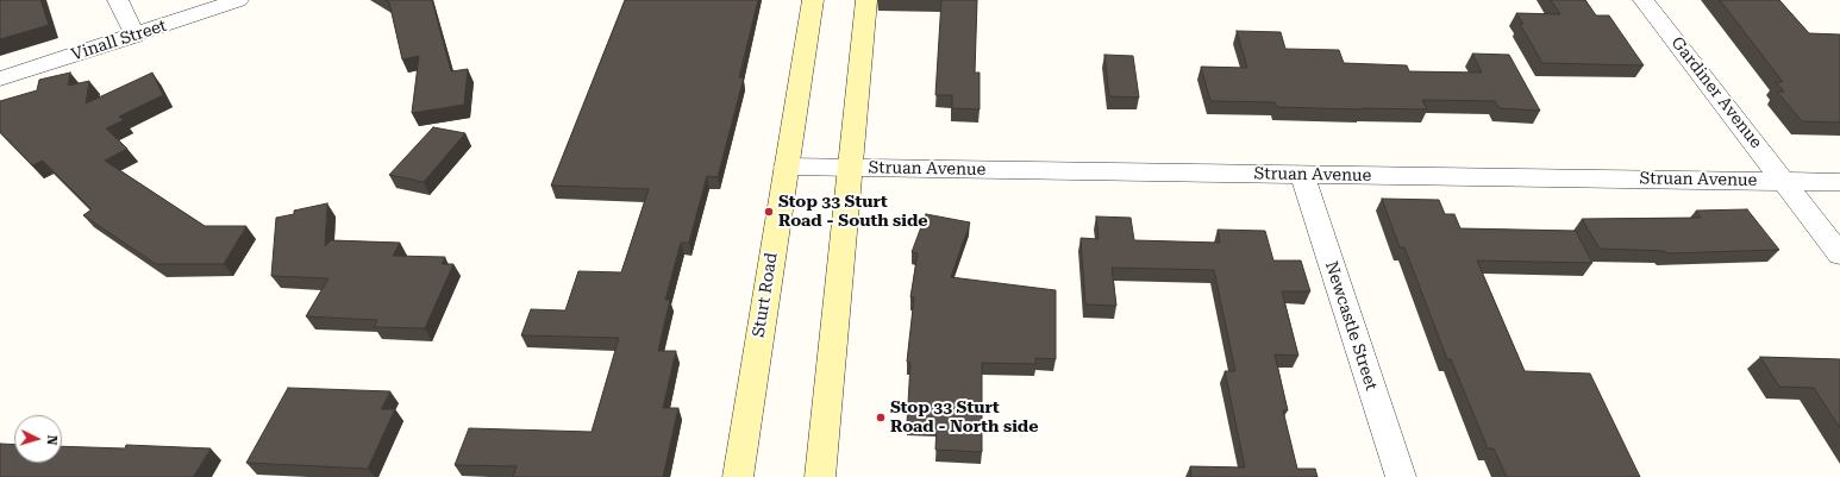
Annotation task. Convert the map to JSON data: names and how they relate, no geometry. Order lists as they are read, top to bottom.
{
  "streets": {
    "main road": ["Sturt Road"],
    "street": [
      "Vinall Street",
      "Gardiner Avenue",
      "Struan Avenue",
      "Newcastle Street"
    ]
  },
  "crossings": [
    ["Gardiner Avenue", "Struan Avenue"],
    ["Struan Avenue", "Sturt Road"],
    ["Struan Avenue", "Newcastle Street"]
  ],
  "places": ["Stop 33 Sturt Road - South side", "Stop 33 Sturt Road - North side"],
  "north": "right"
}
